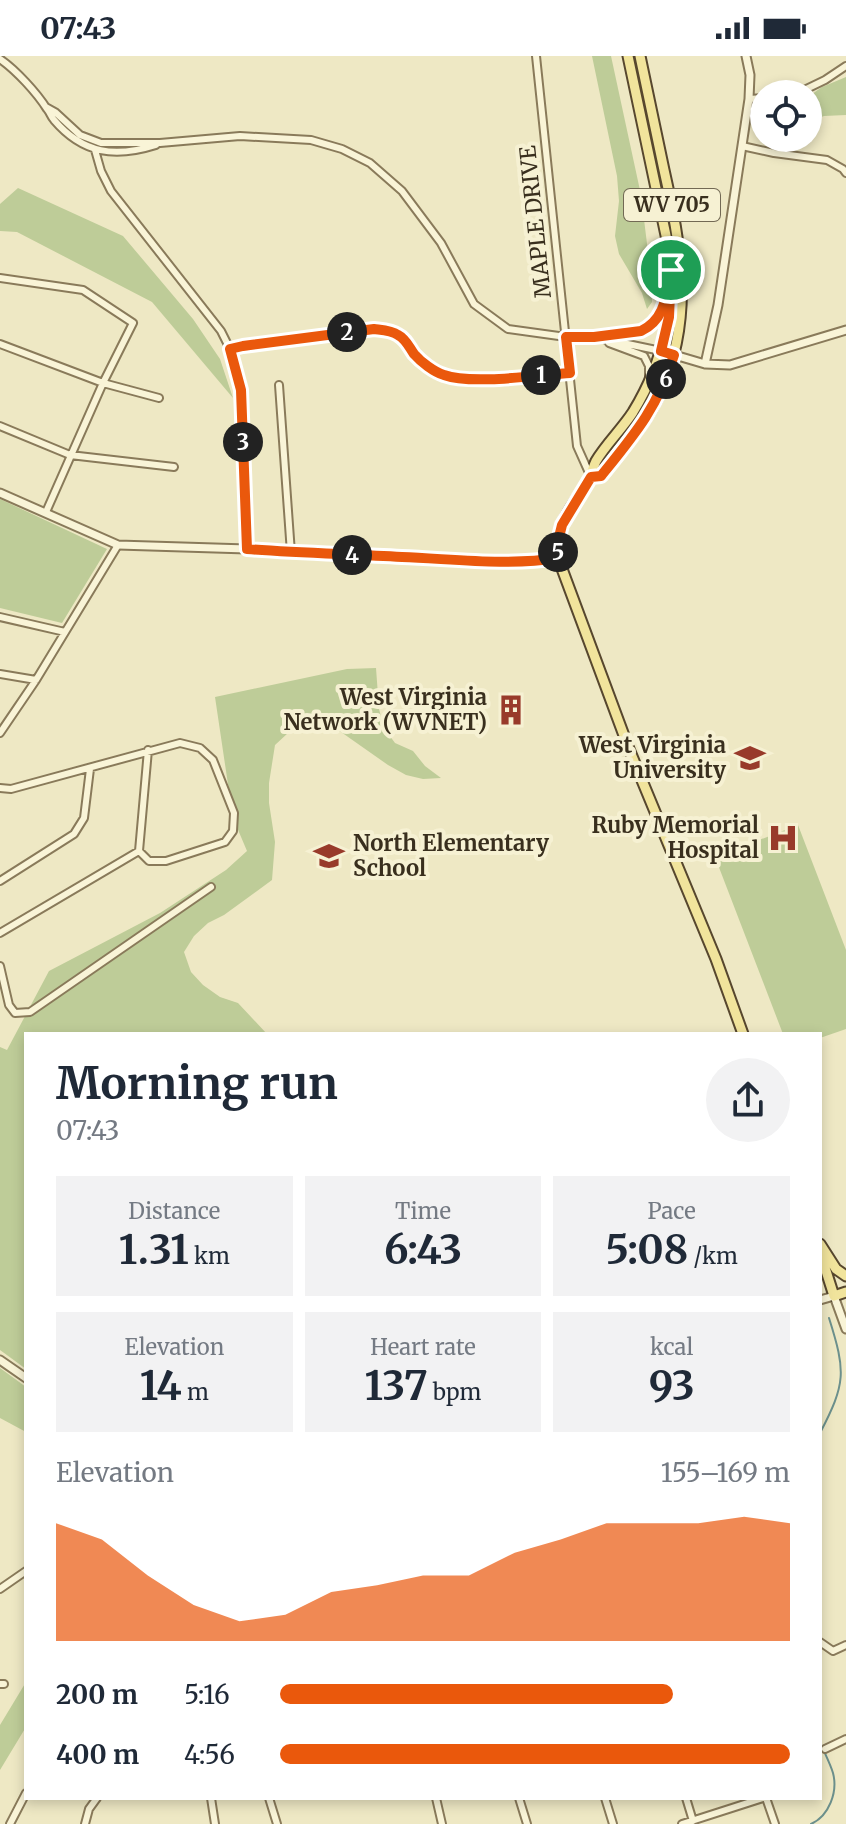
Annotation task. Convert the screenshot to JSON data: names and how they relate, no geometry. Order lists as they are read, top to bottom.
{
  "streets": {
    "main road": ["WV 705"],
    "street": ["MAPLE DRIVE"]
  },
  "crossings": [
    ["WV 705", "MAPLE DRIVE"]
  ],
  "places": {
    "building": ["West Virginia Network (WVNET)"],
    "school or university": ["West Virginia University", "North Elementary School"],
    "hospital": ["Ruby Memorial Hospital"]
  },
  "page": {
    "status": "07:43",
    "pins": [
      "2",
      "1",
      "6",
      "3",
      "5",
      "4"
    ],
    "heading": ["Morning run", "07:43"],
    "stats": [
      ["Distance", "1.31 km"],
      ["Time", "6:43"],
      ["Pace", "5:08 /km"],
      ["Elevation", "14 m"],
      ["Heart rate", "137 bpm"],
      ["kcal", "93"]
    ],
    "chart": ["Elevation", "155–169 m"],
    "list": [
      {
        "name": "200 m",
        "note": "5:16"
      },
      {
        "name": "400 m",
        "note": "4:56"
      }
    ]
  }
}
